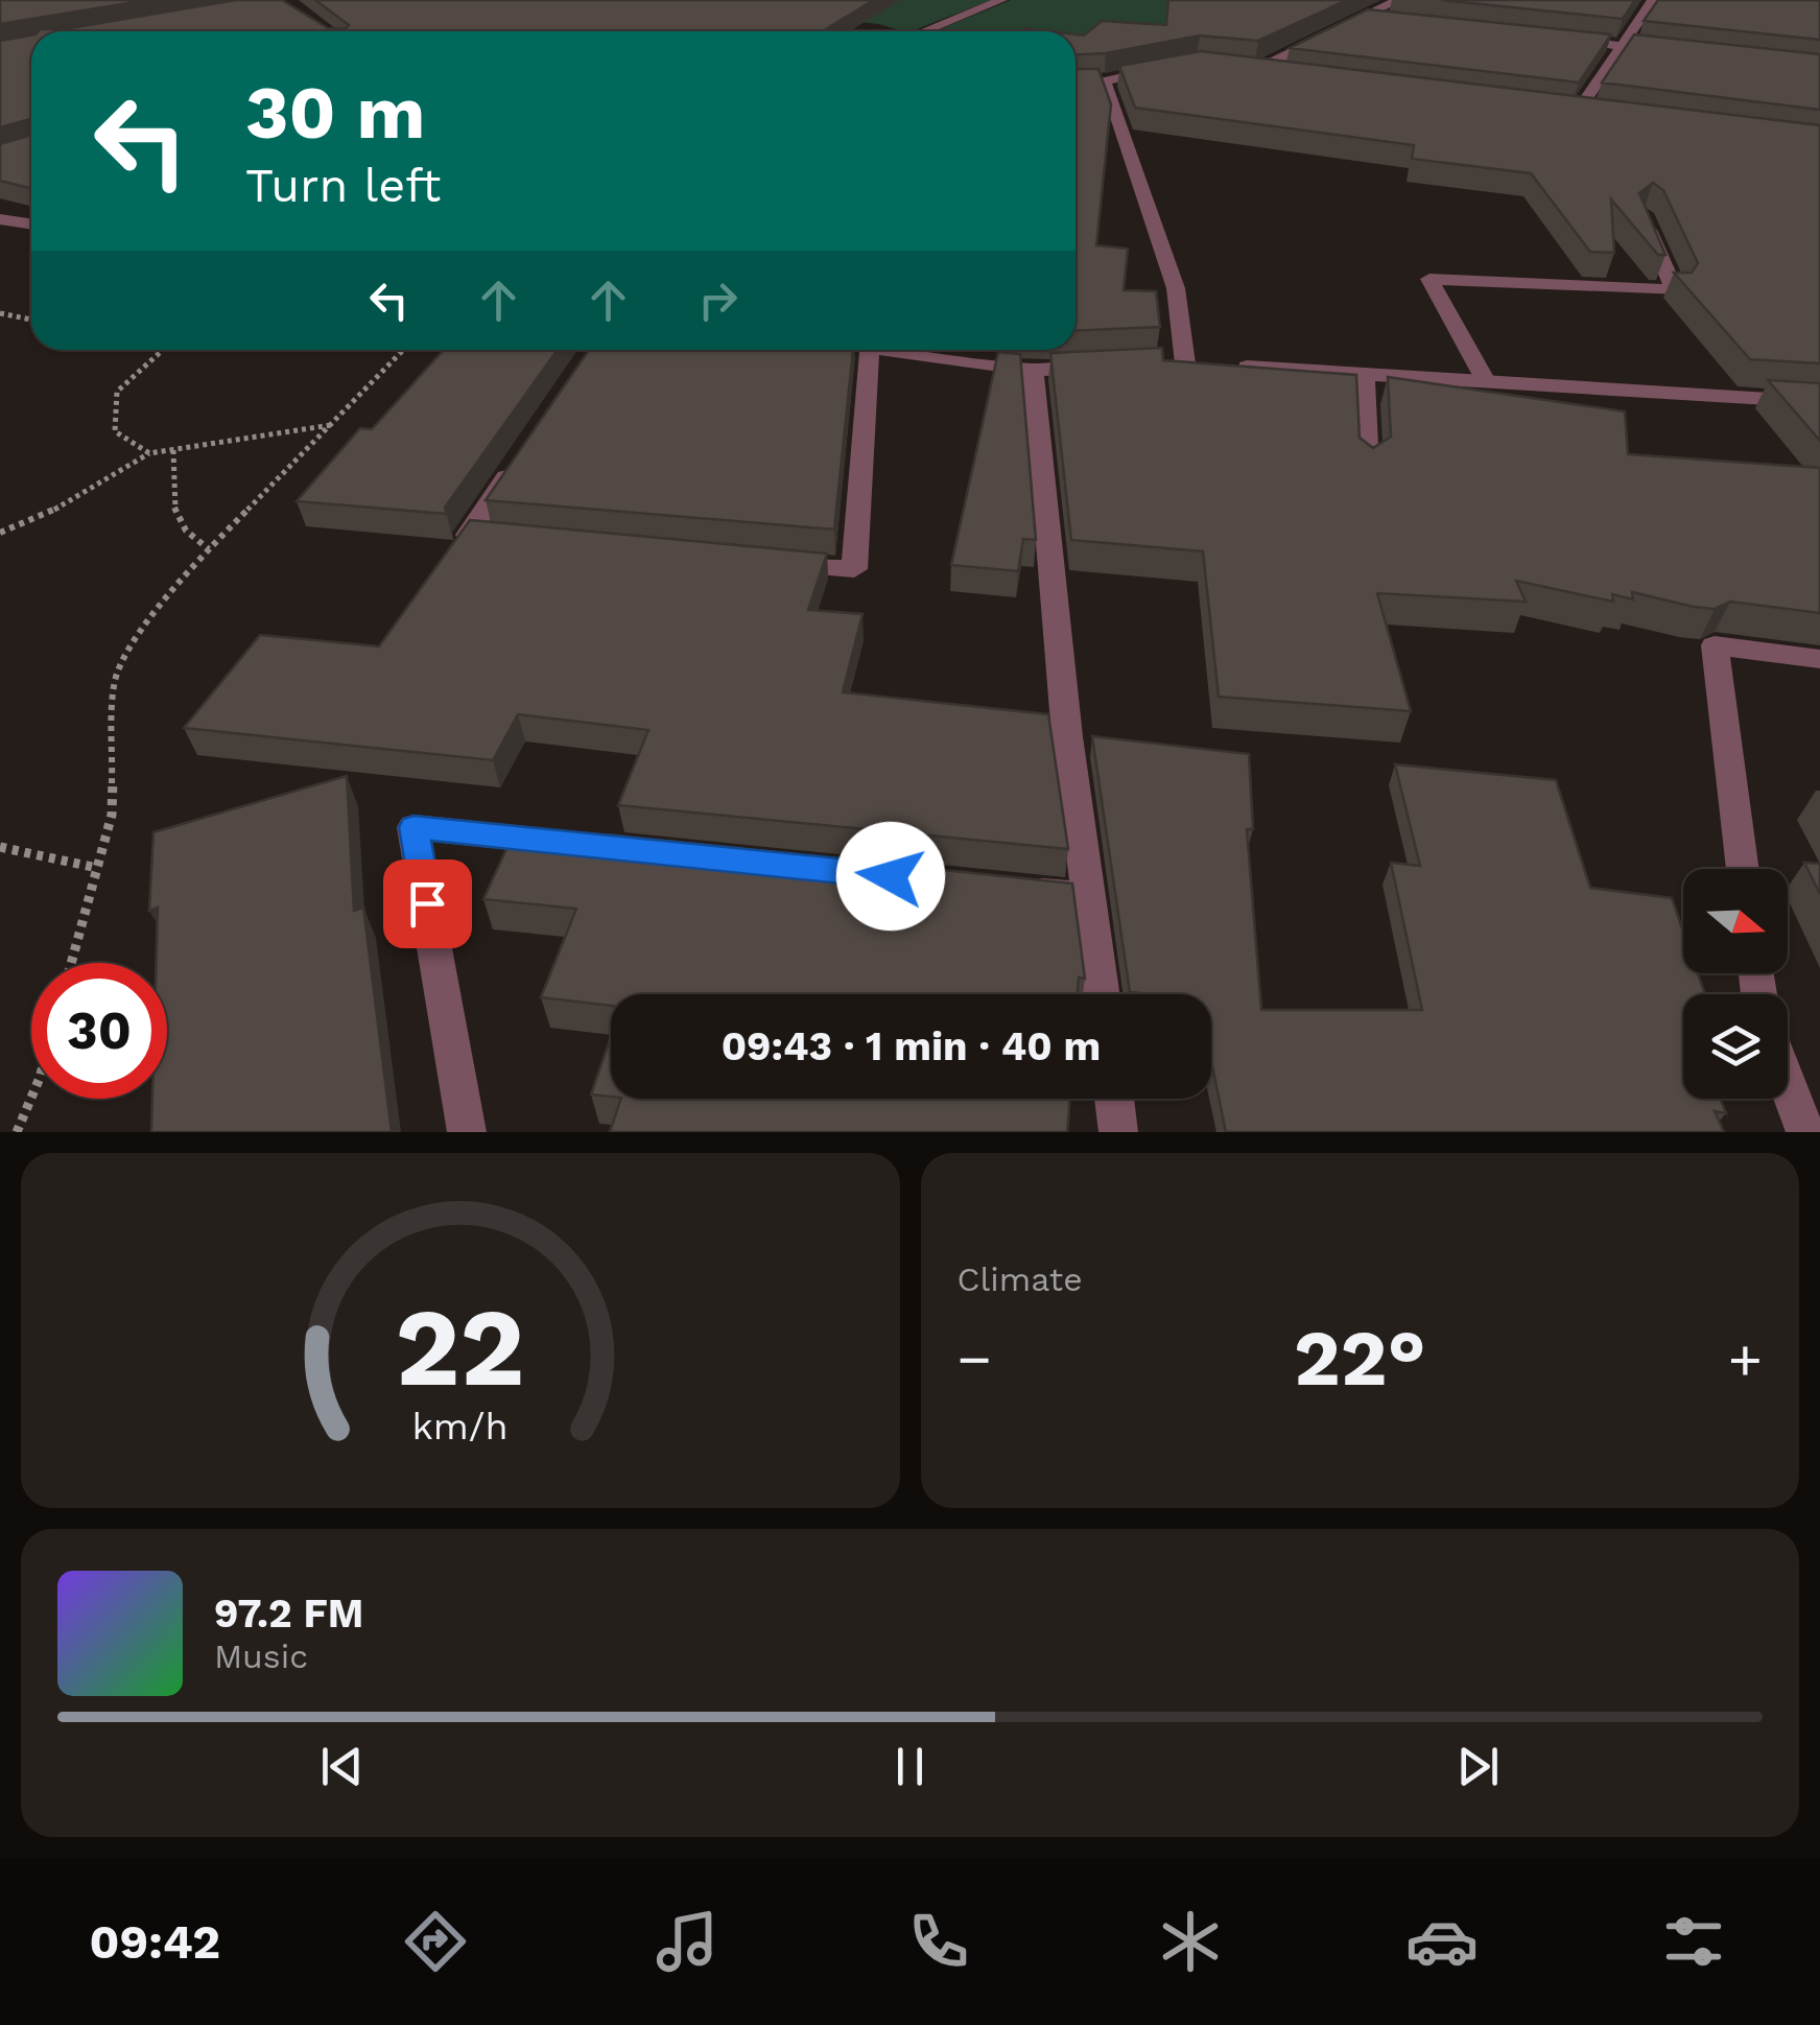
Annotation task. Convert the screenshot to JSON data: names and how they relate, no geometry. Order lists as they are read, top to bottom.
{
  "north": "right",
  "page": {
    "turn": ["30 m", "Turn left"],
    "limit": "30",
    "trip": "09:43 · 1 min · 40 m",
    "tile": "Climate",
    "heat": ["−", "22°", "+"],
    "song": ["97.2 FM", "Music"],
    "tabs": "09:42",
    "gauge": ["22", "km/h"]
  }
}
